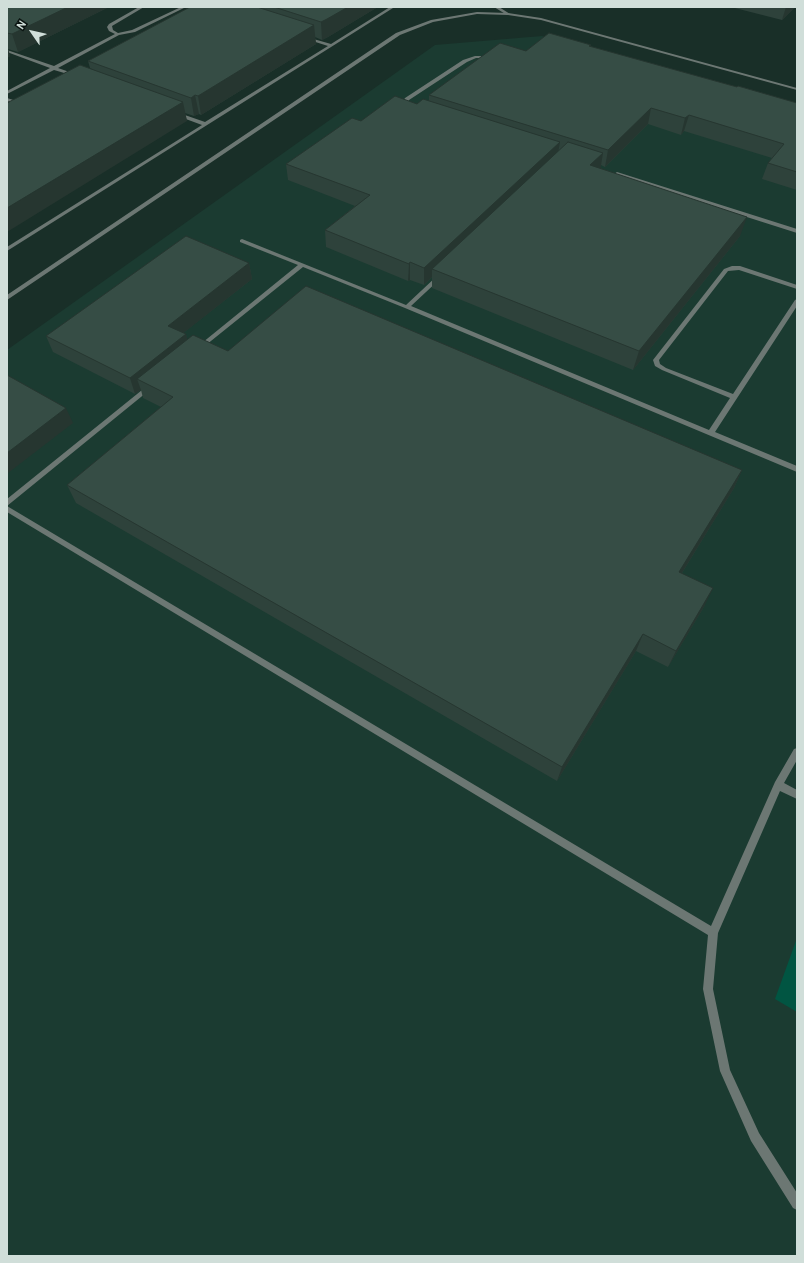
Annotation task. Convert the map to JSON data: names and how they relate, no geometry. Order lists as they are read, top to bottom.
{
  "north": "top left"
}
